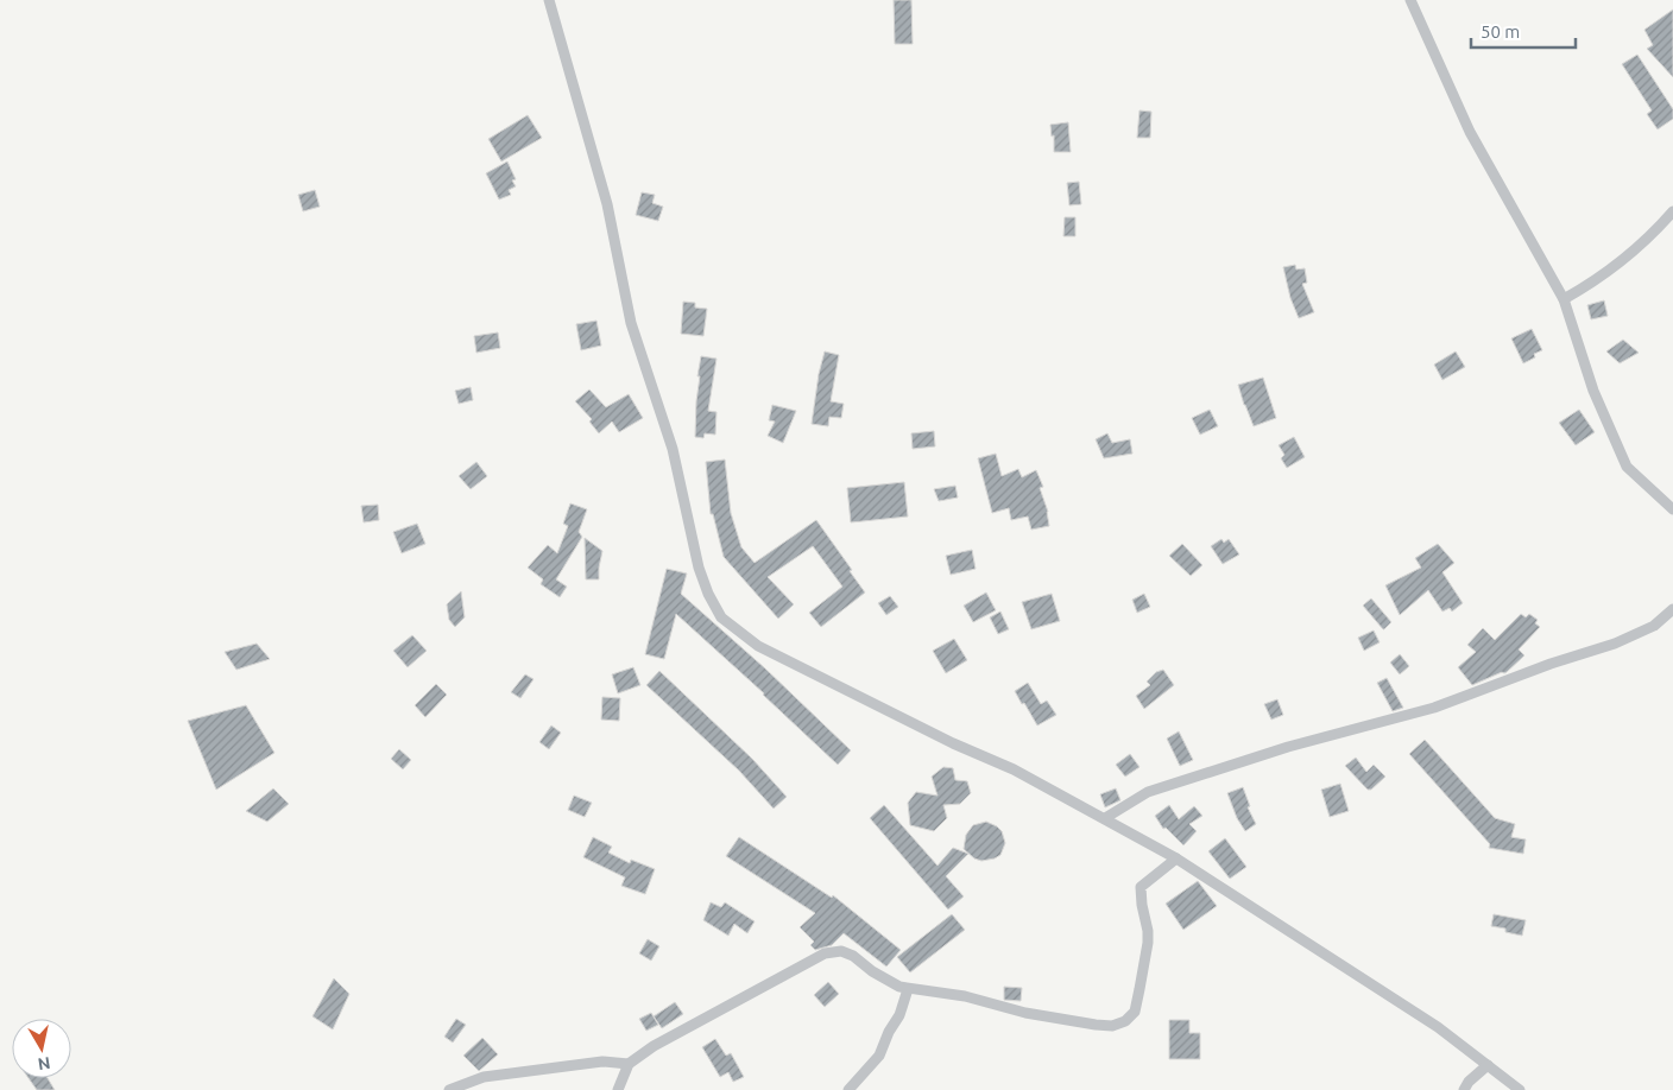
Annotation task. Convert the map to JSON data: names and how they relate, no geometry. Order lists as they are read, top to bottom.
{
  "scale_bar": "50 m",
  "north": "bottom"
}
